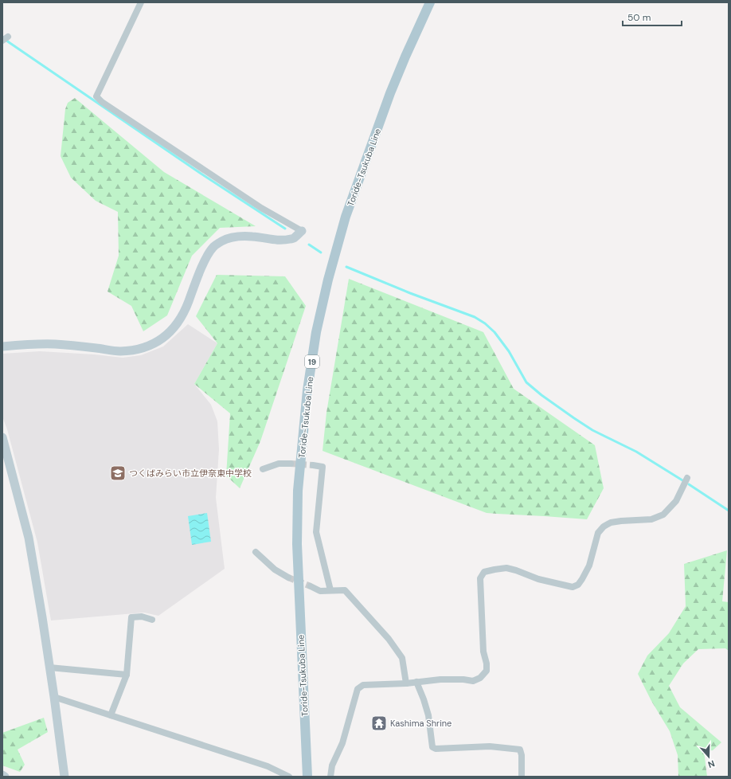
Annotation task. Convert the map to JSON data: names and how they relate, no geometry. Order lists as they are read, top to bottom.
{
  "streets": {
    "main road": ["Toride-Tsukuba Line", "19"]
  },
  "places": {
    "school or university": ["つくばみらい市立伊奈東中学校"],
    "temple": ["Kashima Shrine"]
  },
  "scale_bar": "50 m",
  "north": "bottom"
}
